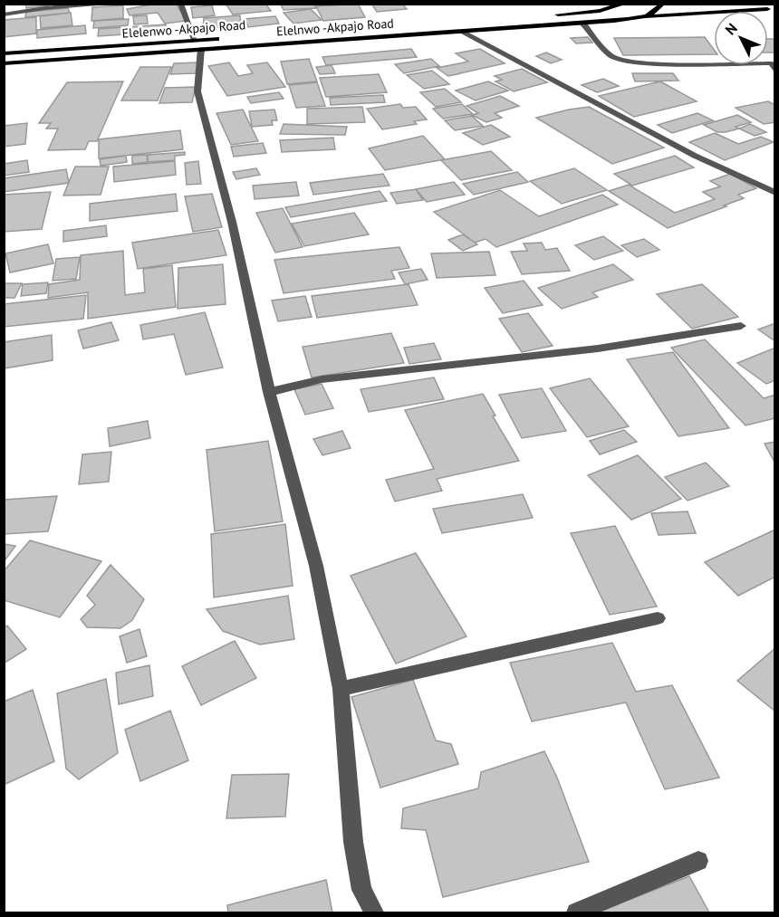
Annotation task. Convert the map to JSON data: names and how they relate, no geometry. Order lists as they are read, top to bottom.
{
  "streets": {
    "main road": ["Elelnwo -Akpajo Road", "Elelenwo -Akpajo Road"]
  },
  "crossings": [
    ["Elelnwo -Akpajo Road", "Elelenwo -Akpajo Road"]
  ],
  "north": "top left"
}
